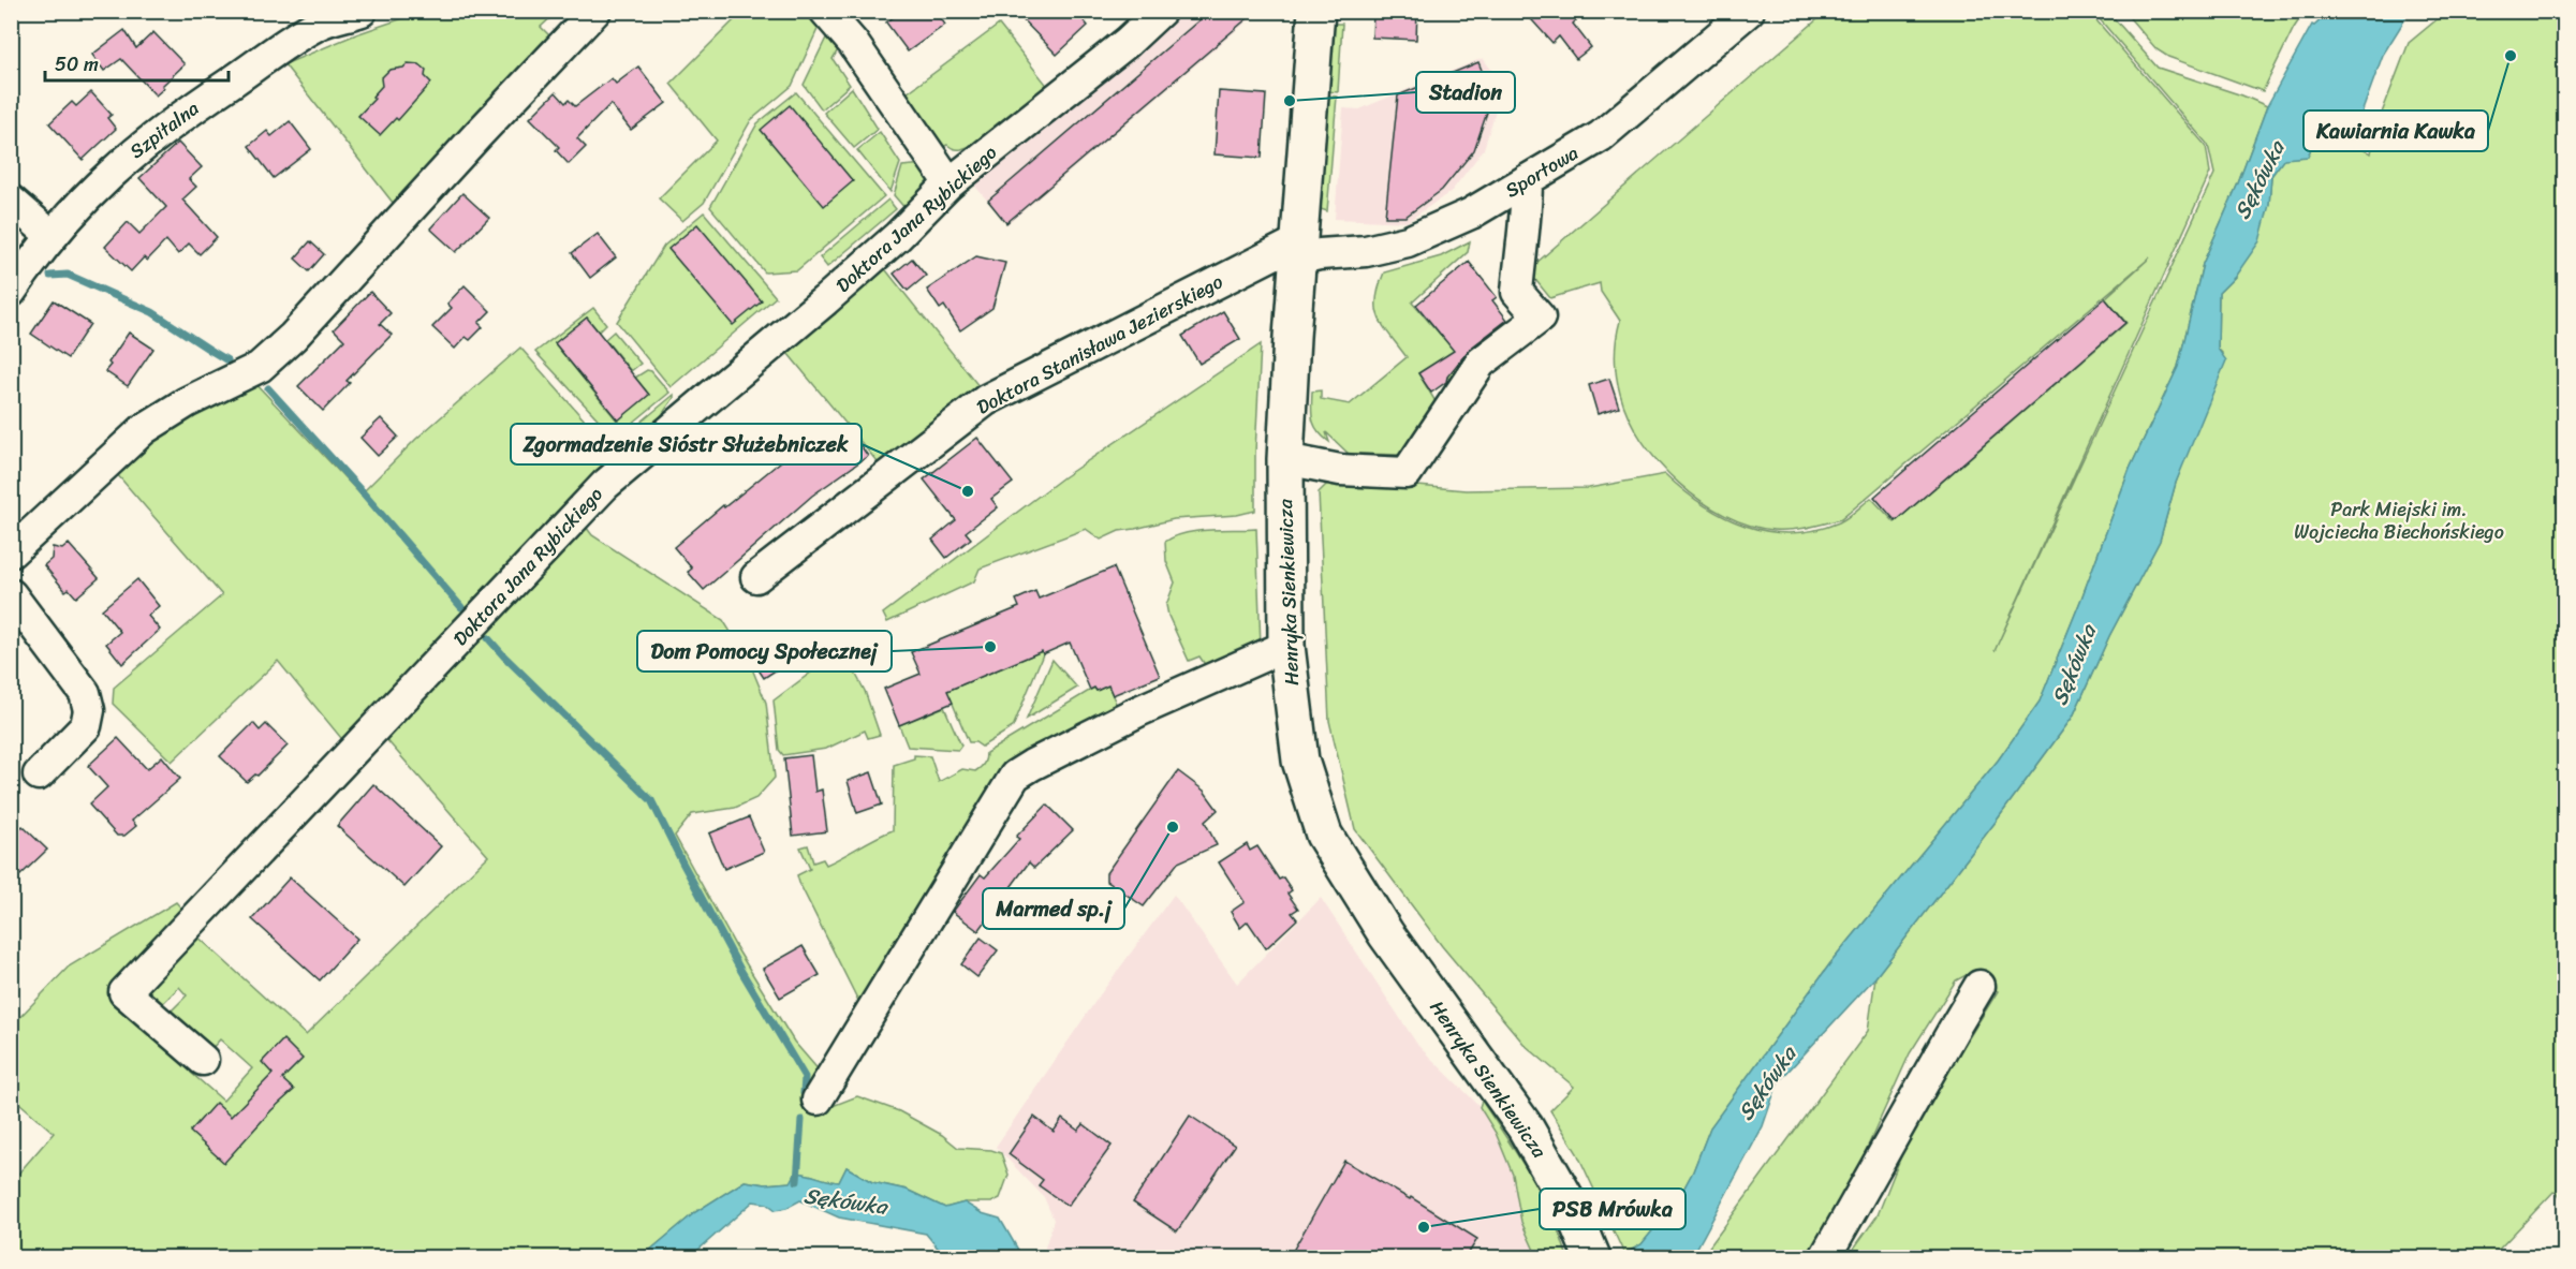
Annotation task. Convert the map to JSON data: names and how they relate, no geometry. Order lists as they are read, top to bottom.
{
  "streets": {
    "main road": ["Henryka Sienkiewicza"],
    "street": [
      "Szpitalna",
      "Sportowa",
      "Doktora Jana Rybickiego",
      "Doktora Stanisława Jezierskiego"
    ]
  },
  "crossings": [
    ["Sportowa", "Doktora Stanisława Jezierskiego"],
    ["Sportowa", "Henryka Sienkiewicza"],
    ["Doktora Stanisława Jezierskiego", "Henryka Sienkiewicza"]
  ],
  "water": ["Sękówka"],
  "parks": ["Park Miejski im. Wojciecha Biechońskiego"],
  "places": [
    "Kawiarnia Kawka",
    "Stadion",
    "Zgormadzenie Sióstr Służebniczek",
    "Dom Pomocy Społecznej",
    "Marmed sp.j",
    "PSB Mrówka"
  ],
  "scale_bar": "50 m"
}
